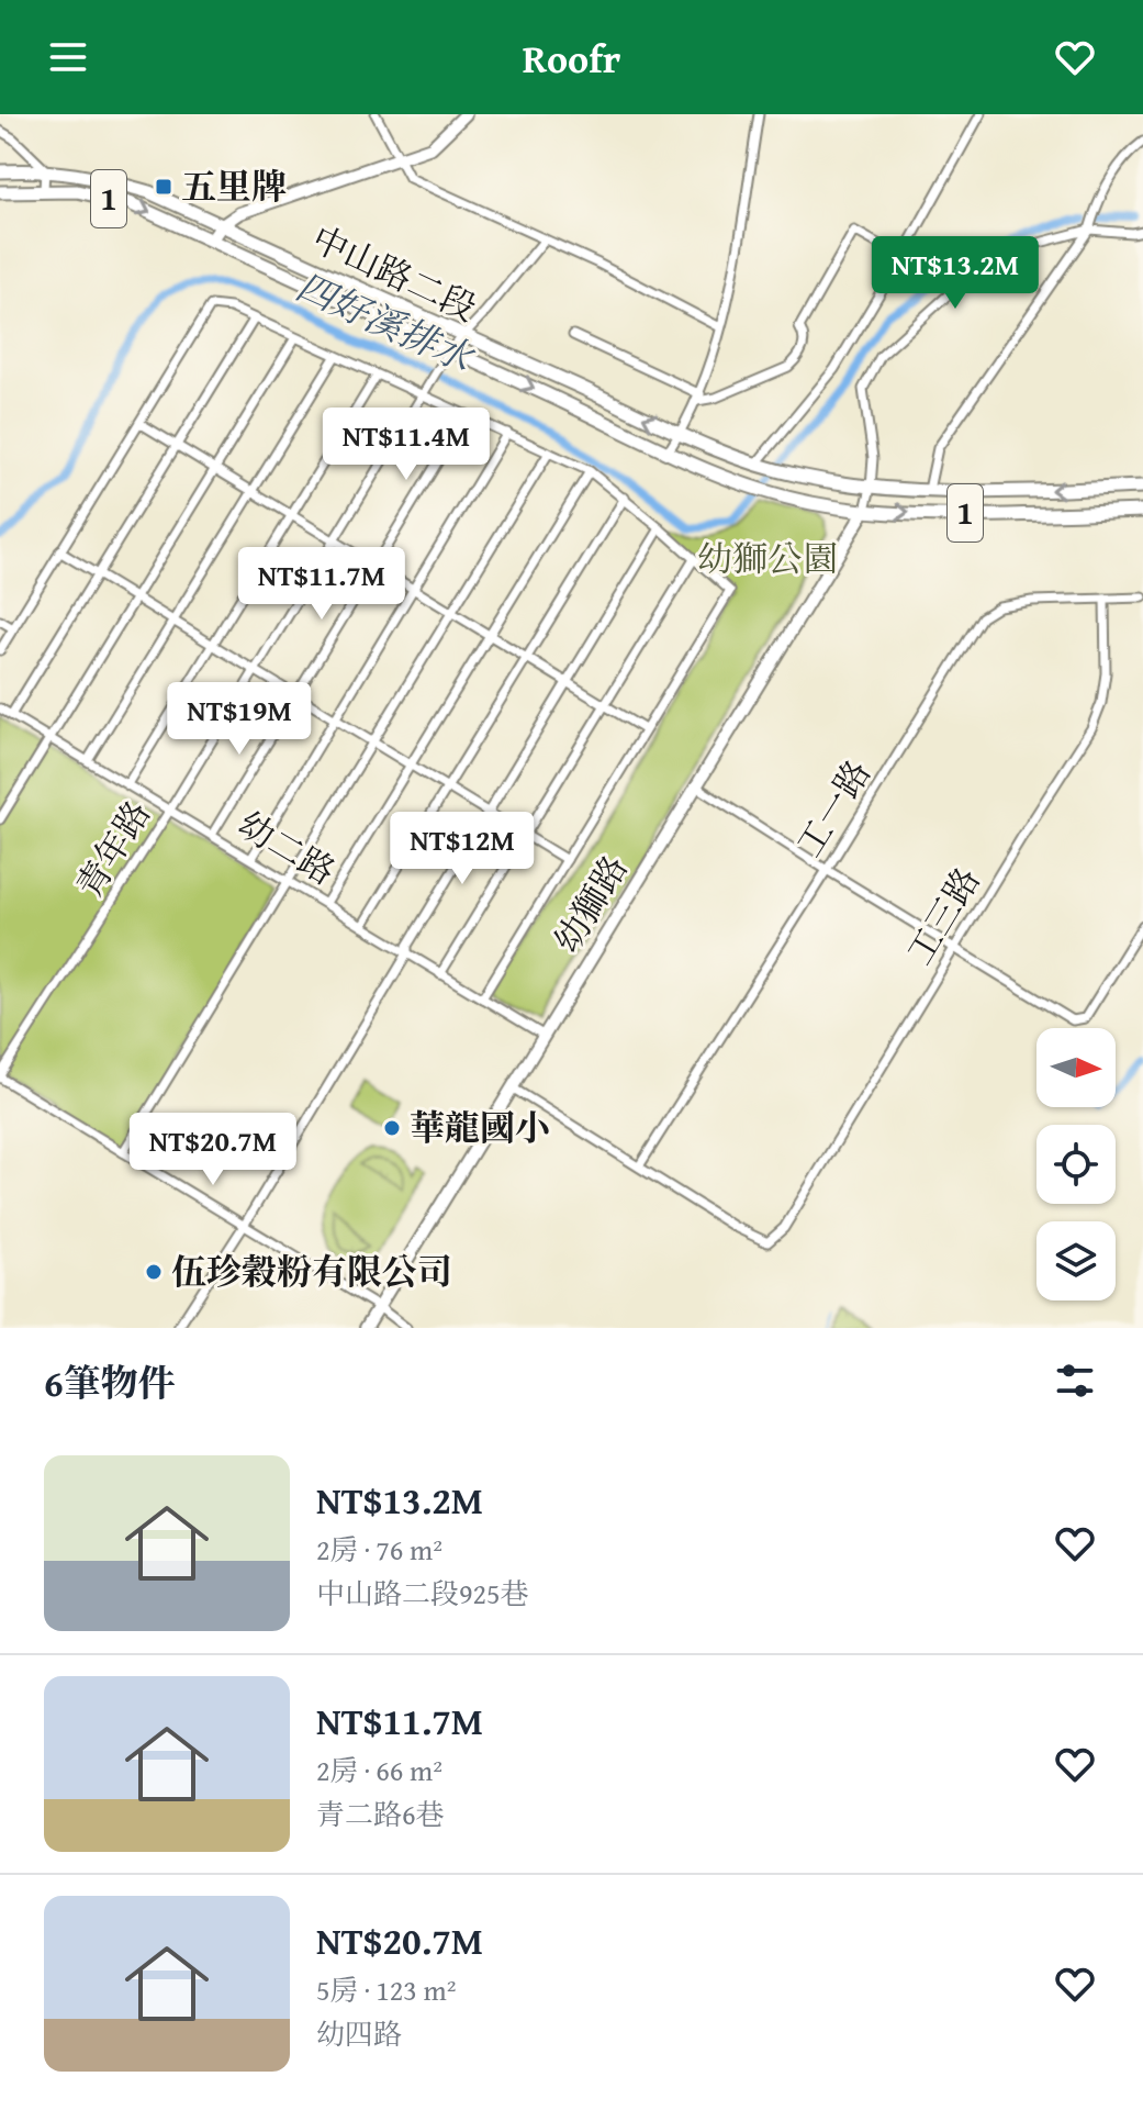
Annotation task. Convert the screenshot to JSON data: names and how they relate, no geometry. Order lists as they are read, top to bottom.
{
  "streets": {
    "main road": ["1", "中山路二段"],
    "street": [
      "工一路",
      "幼二路",
      "青年路",
      "幼獅路",
      "工三路"
    ]
  },
  "crossings": [
    ["1", "中山路二段"],
    ["1", "幼獅路"],
    ["中山路二段", "青年路"],
    ["中山路二段", "幼獅路"],
    ["工一路", "工三路"],
    ["幼二路", "青年路"],
    ["幼二路", "幼獅路"]
  ],
  "water": ["四好溪排水"],
  "parks": ["幼獅公園"],
  "places": {
    "transit": ["五里牌"],
    "other": ["華龍國小", "伍珍穀粉有限公司"]
  },
  "north": "right",
  "page": {
    "header": "Roofr",
    "price": [
      "NT$13.2M",
      "NT$11.4M",
      "NT$11.7M",
      "NT$19M",
      "NT$12M",
      "NT$20.7M"
    ],
    "heading": "6筆物件",
    "list": [
      {
        "name": "NT$13.2M",
        "note": "2房 · 76 m² · 中山路二段925巷"
      },
      {
        "name": "NT$11.7M",
        "note": "2房 · 66 m² · 青二路6巷"
      },
      {
        "name": "NT$20.7M",
        "note": "5房 · 123 m² · 幼四路"
      }
    ]
  }
}
